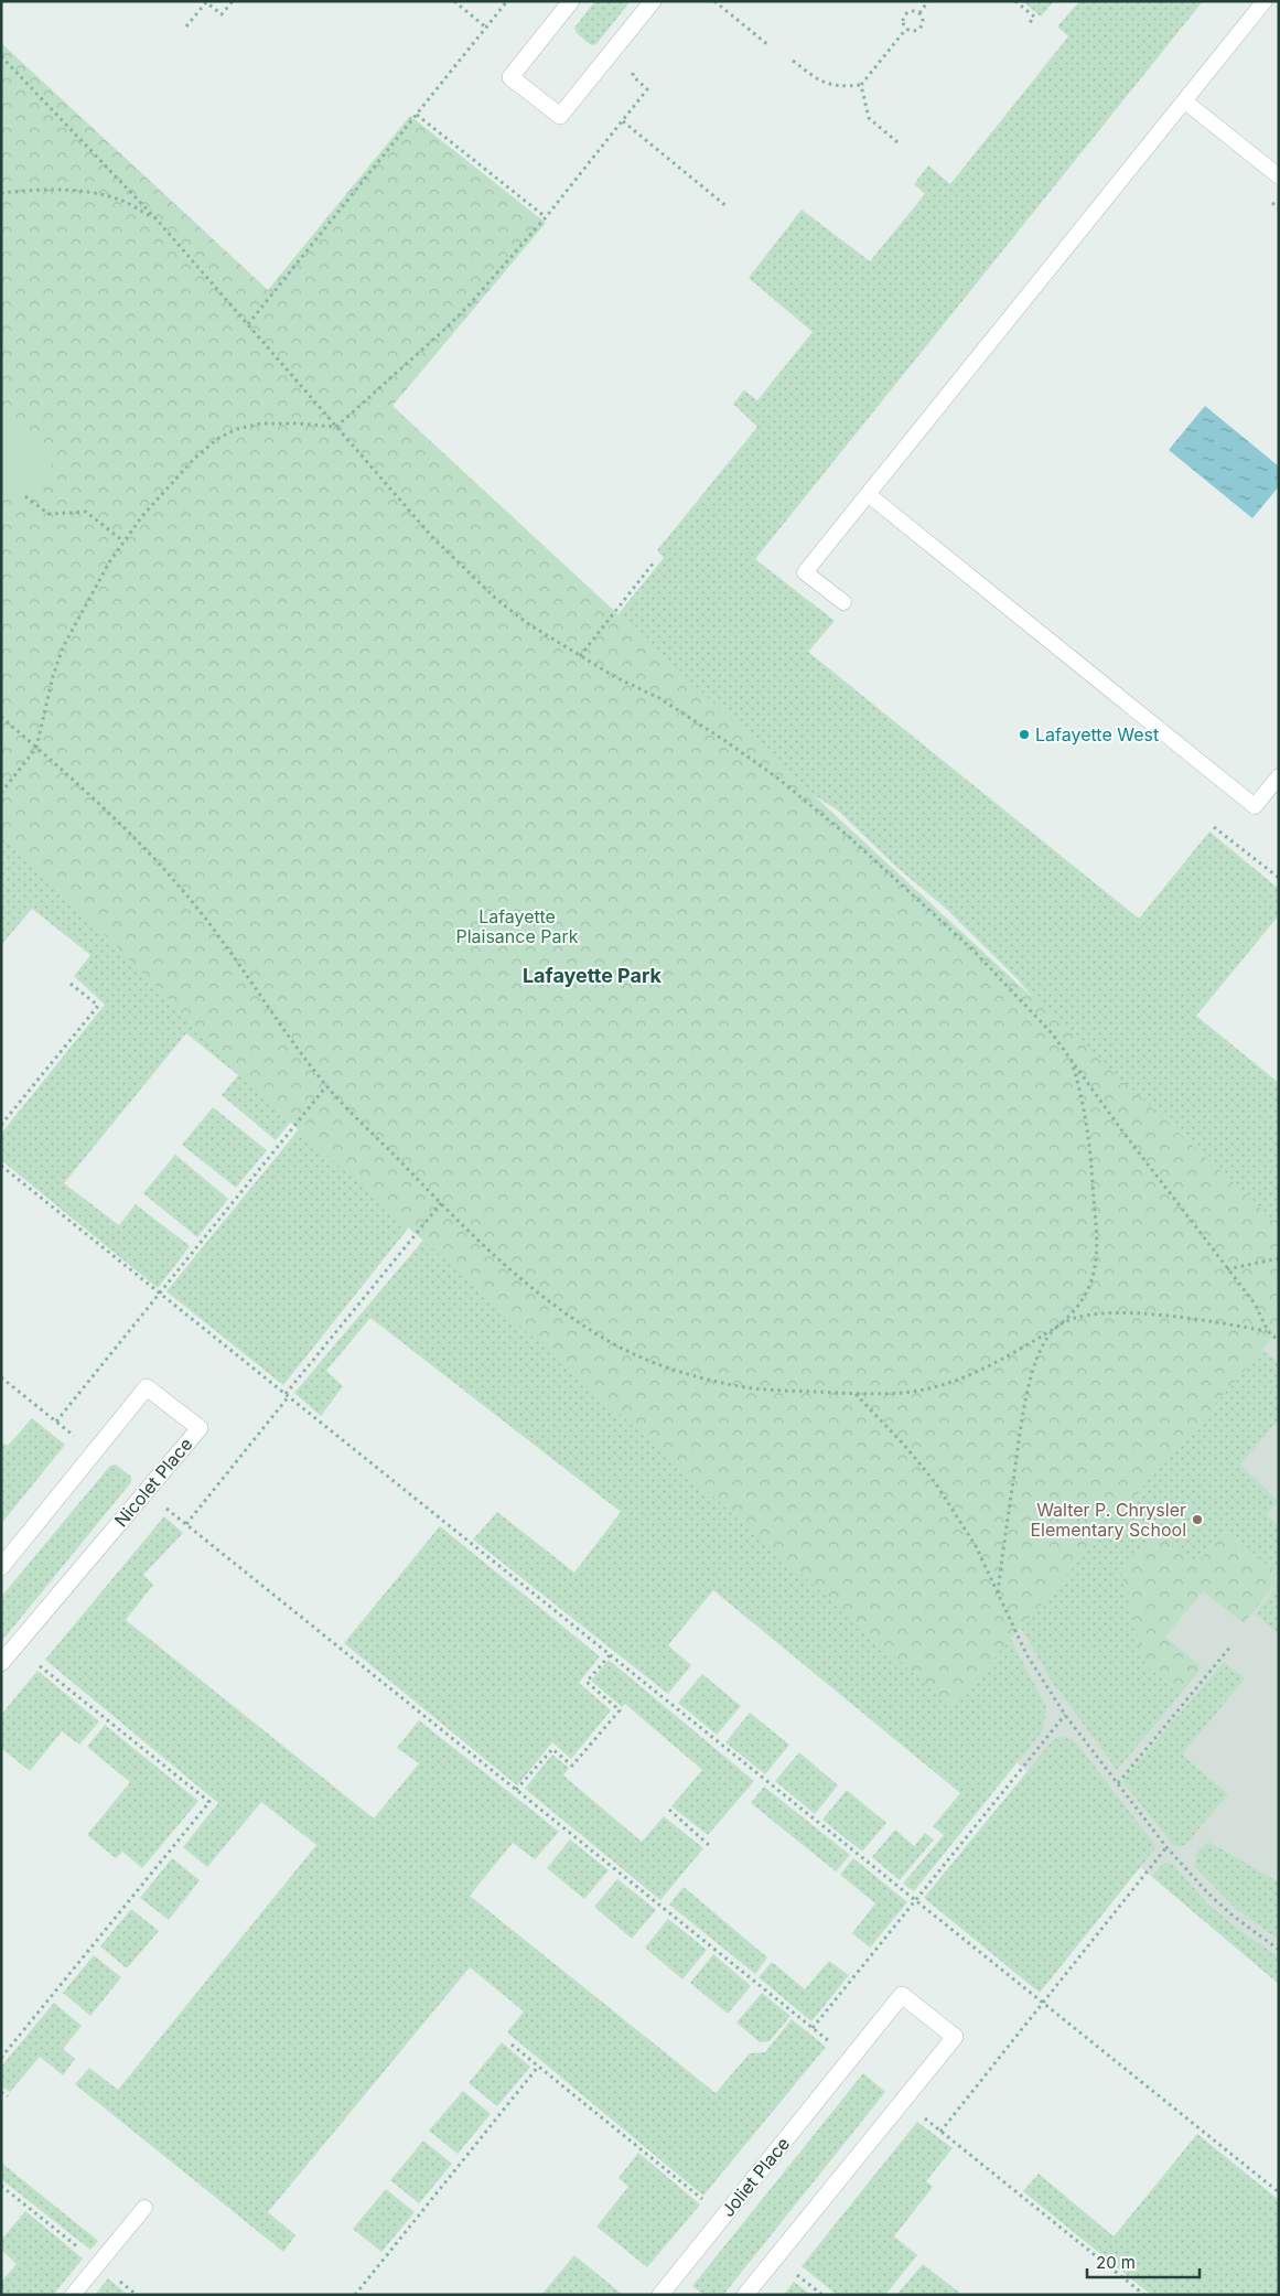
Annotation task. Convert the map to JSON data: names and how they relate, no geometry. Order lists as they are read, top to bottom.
{
  "streets": {
    "street": ["Nicolet Place", "Joliet Place"]
  },
  "districts": ["Lafayette Park"],
  "parks": ["Lafayette Plaisance Park"],
  "places": ["Lafayette West", "Walter P. Chrysler Elementary School"],
  "scale_bar": "20 m"
}
